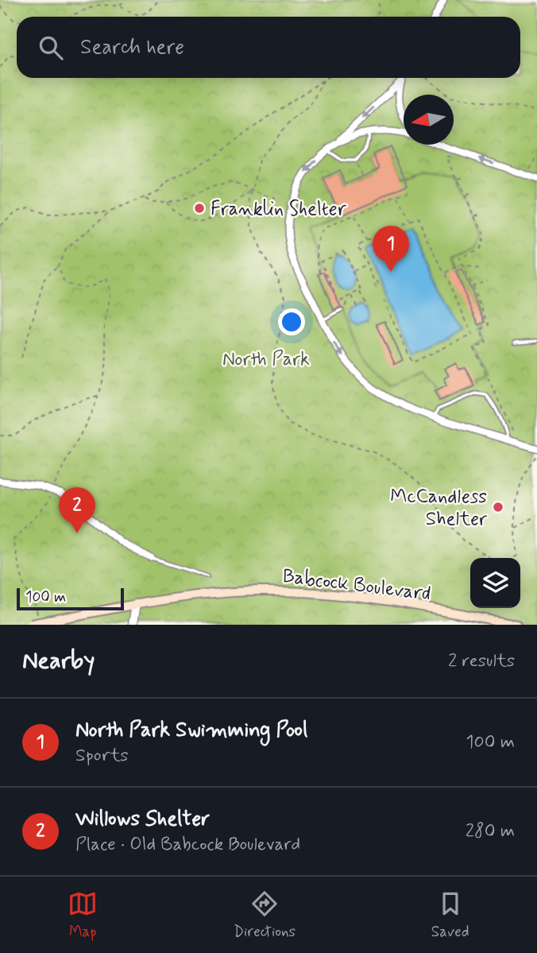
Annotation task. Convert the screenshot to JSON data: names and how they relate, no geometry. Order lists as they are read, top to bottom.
{
  "streets": {
    "main road": ["Babcock Boulevard"]
  },
  "parks": ["North Park"],
  "places": ["Franklin Shelter", "McCandless Shelter"],
  "scale_bar": "100 m",
  "north": "left",
  "page": {
    "search": "Search here",
    "pins": ["1", "2"],
    "scale": "100 m",
    "heading": ["Nearby", "2 results"],
    "list": [
      {
        "mark": "1",
        "name": "North Park Swimming Pool",
        "note": "Sports",
        "value": "100 m"
      },
      {
        "mark": "2",
        "name": "Willows Shelter",
        "note": "Place · Old Babcock Boulevard",
        "value": "280 m"
      }
    ],
    "nav": ["Map", "Directions", "Saved"]
  }
}
